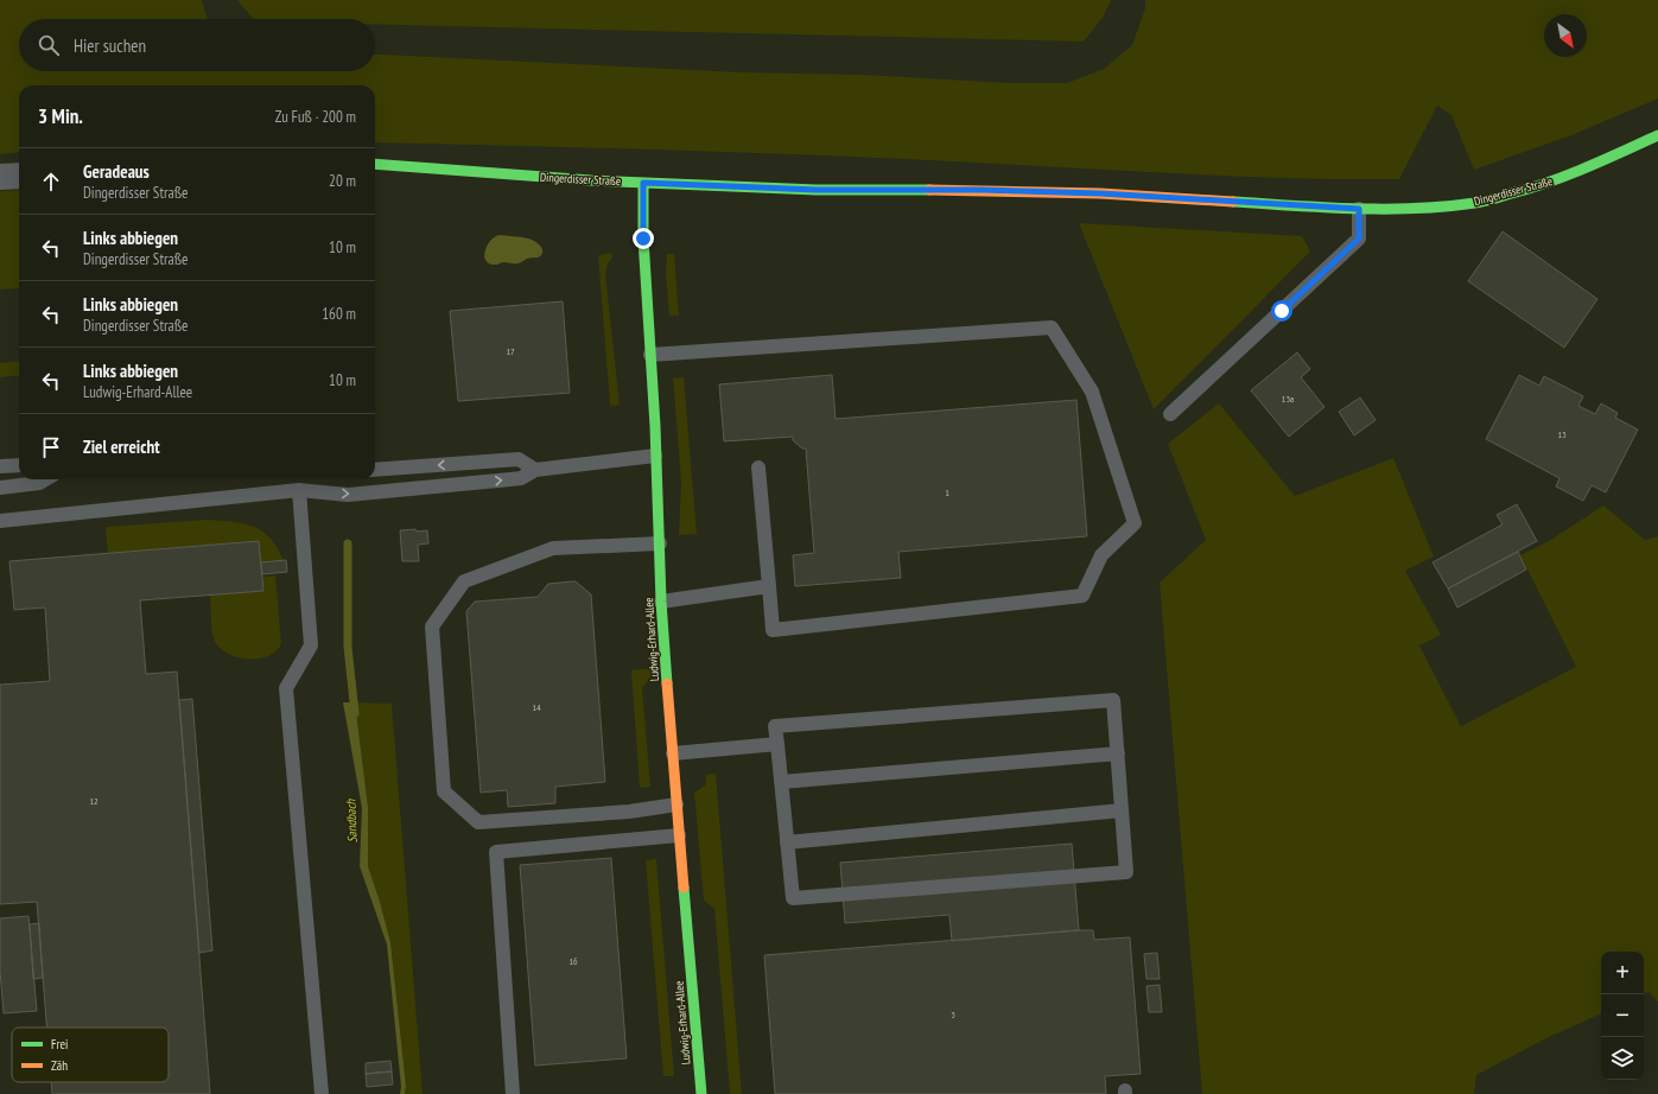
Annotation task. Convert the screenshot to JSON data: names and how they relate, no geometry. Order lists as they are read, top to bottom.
{
  "streets": {
    "street": ["Dingerdisser Straße", "Ludwig-Erhard-Allee"]
  },
  "crossings": [
    ["Dingerdisser Straße", "Ludwig-Erhard-Allee"]
  ],
  "water": ["Sandbach"],
  "house_numbers": [
    "17",
    "13a",
    "13",
    "1",
    "14",
    "12",
    "16",
    "3"
  ],
  "legend": ["Frei", "Zäh"],
  "north": "bottom right",
  "page": {
    "search": "Hier suchen",
    "heading": ["3 Min.", "Zu Fuß · 200 m"],
    "list": [
      ["Geradeaus", "Dingerdisser Straße", "20 m"],
      ["Links abbiegen", "Dingerdisser Straße", "10 m"],
      ["Links abbiegen", "Dingerdisser Straße", "160 m"],
      ["Links abbiegen", "Ludwig-Erhard-Allee", "10 m"],
      "Ziel erreicht"
    ],
    "map_buttons": ["+", "−"]
  }
}
